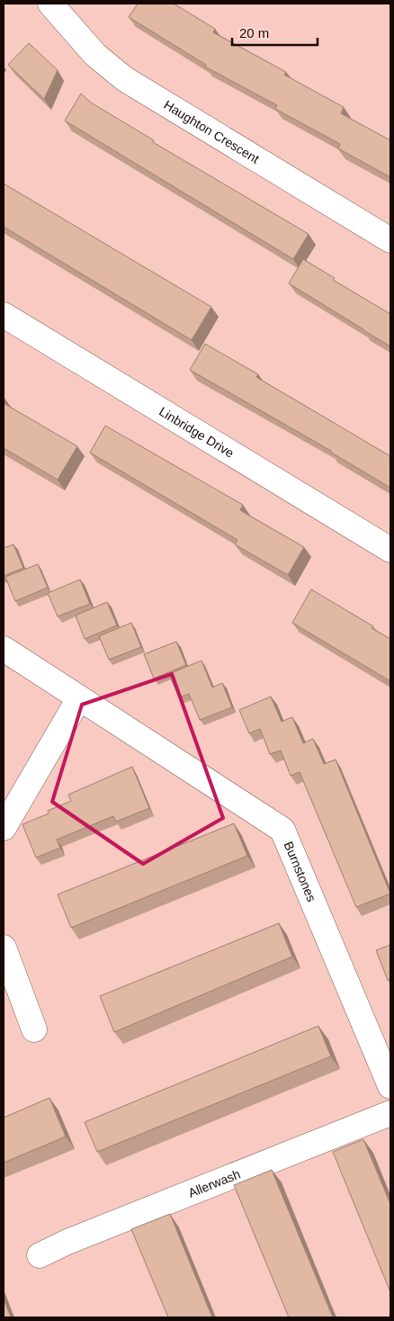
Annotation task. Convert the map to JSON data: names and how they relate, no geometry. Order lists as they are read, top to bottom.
{
  "streets": {
    "street": [
      "Haughton Crescent",
      "Linbridge Drive",
      "Burnstones",
      "Allerwash"
    ]
  },
  "scale_bar": "20 m"
}
